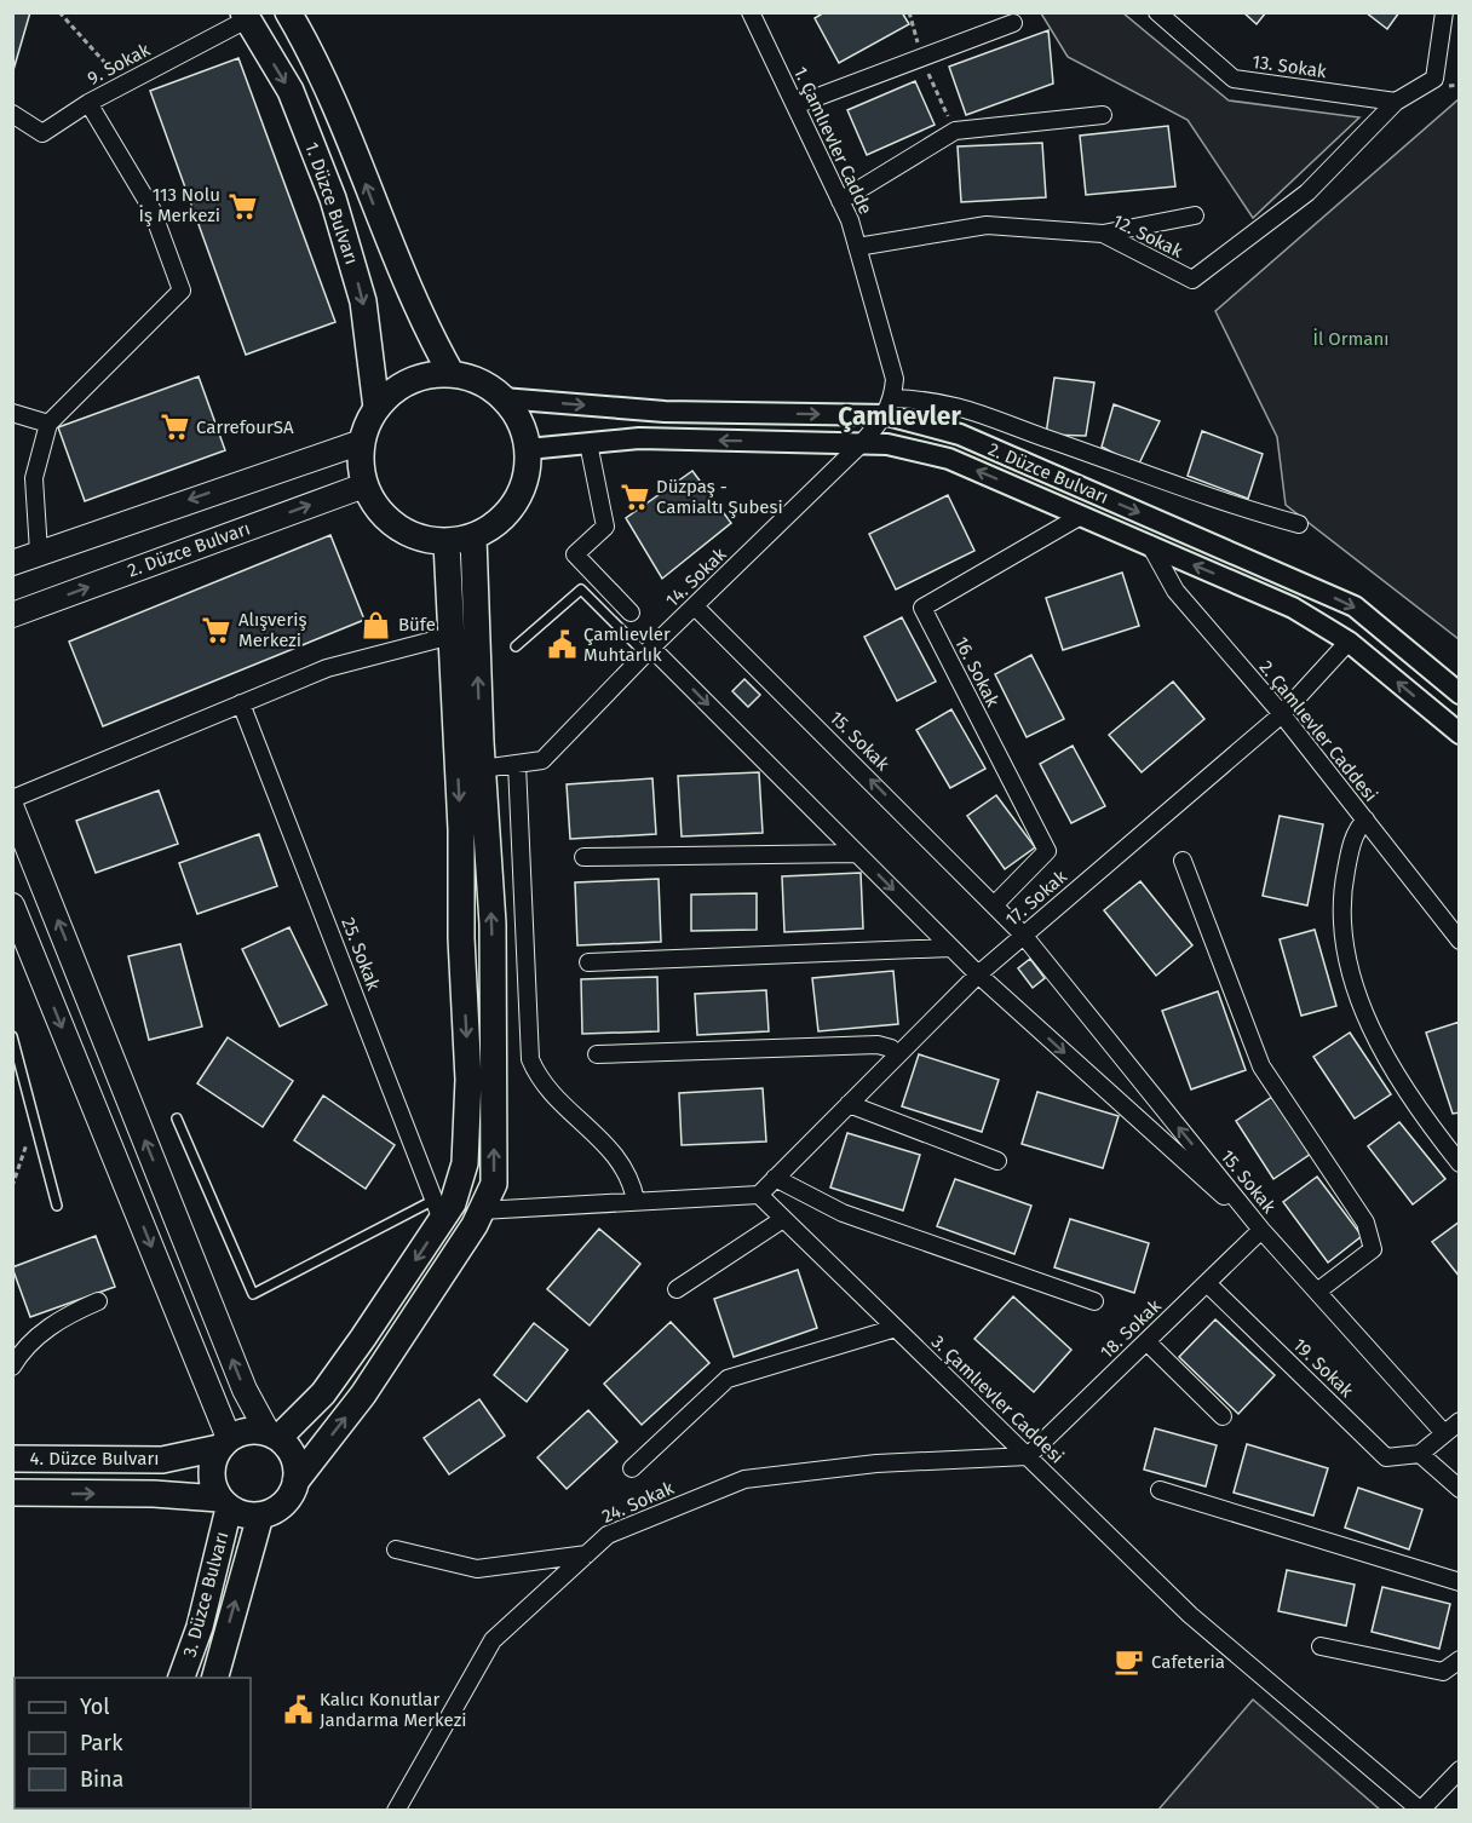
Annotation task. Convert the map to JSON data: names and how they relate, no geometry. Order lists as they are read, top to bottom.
{
  "streets": {
    "main road": [
      "1. Düzce Bulvarı",
      "2. Düzce Bulvarı",
      "4. Düzce Bulvarı",
      "3. Düzce Bulvarı"
    ],
    "street": [
      "9. Sokak",
      "13. Sokak",
      "1. Çamlıevler Cadde",
      "12. Sokak",
      "14. Sokak",
      "16. Sokak",
      "2. Çamlıevler Caddesi",
      "15. Sokak",
      "17. Sokak",
      "25. Sokak",
      "18. Sokak",
      "19. Sokak",
      "3. Çamlıevler Caddesi",
      "24. Sokak"
    ]
  },
  "crossings": [
    ["9. Sokak", "1. Düzce Bulvarı"],
    ["13. Sokak", "12. Sokak"],
    ["1. Çamlıevler Cadde", "12. Sokak"],
    ["1. Çamlıevler Cadde", "2. Düzce Bulvarı"],
    ["1. Çamlıevler Cadde", "14. Sokak"],
    ["1. Düzce Bulvarı", "2. Düzce Bulvarı"],
    ["2. Düzce Bulvarı", "14. Sokak"],
    ["2. Düzce Bulvarı", "16. Sokak"],
    ["2. Düzce Bulvarı", "2. Çamlıevler Caddesi"],
    ["2. Düzce Bulvarı", "17. Sokak"],
    ["14. Sokak", "15. Sokak"],
    ["16. Sokak", "15. Sokak"],
    ["2. Çamlıevler Caddesi", "17. Sokak"],
    ["15. Sokak", "17. Sokak"],
    ["15. Sokak", "18. Sokak"],
    ["17. Sokak", "3. Çamlıevler Caddesi"],
    ["18. Sokak", "19. Sokak"],
    ["18. Sokak", "3. Çamlıevler Caddesi"],
    ["18. Sokak", "24. Sokak"],
    ["3. Çamlıevler Caddesi", "24. Sokak"],
    ["4. Düzce Bulvarı", "3. Düzce Bulvarı"]
  ],
  "districts": ["Çamlıevler"],
  "parks": ["İl Ormanı"],
  "places": {
    "supermarket": [
      "113 Nolu İş Merkezi",
      "CarrefourSA",
      "Düzpaş - Camialtı Şubesi",
      "Alışveriş Merkezi"
    ],
    "shop": ["Büfe"],
    "public building": ["Çamlıevler Muhtarlık", "Kalıcı Konutlar Jandarma Merkezi"],
    "cafe": ["Cafeteria"]
  },
  "legend": ["Yol", "Park", "Bina"]
}
